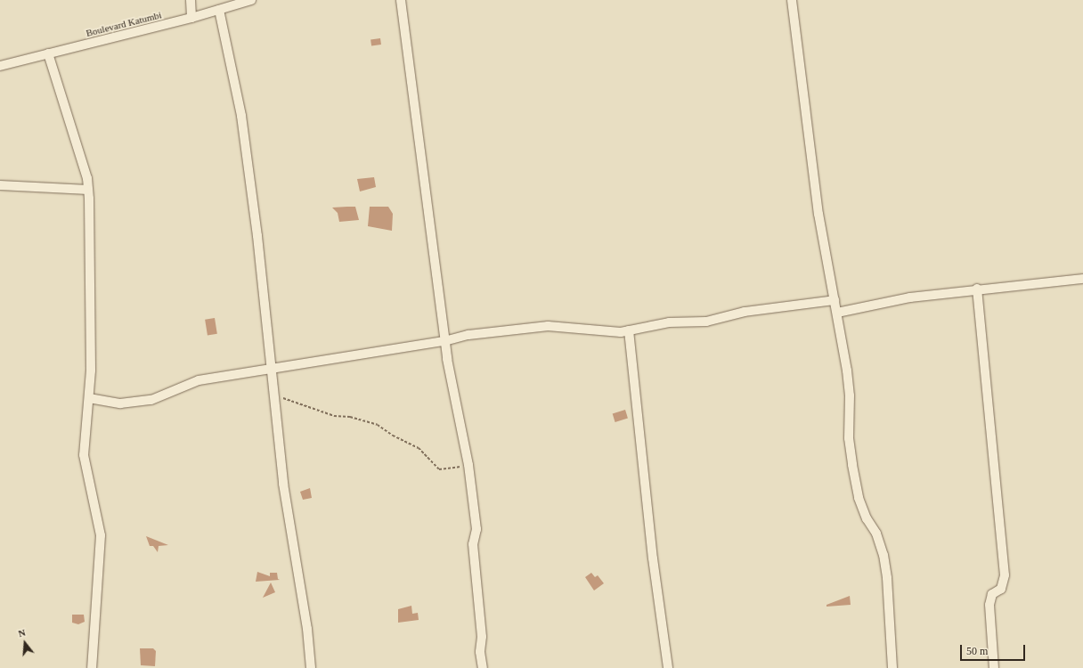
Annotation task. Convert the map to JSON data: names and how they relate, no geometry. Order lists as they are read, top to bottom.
{
  "streets": {
    "street": ["Boulevard Katumbi"]
  },
  "scale_bar": "50 m",
  "north": "top"
}
